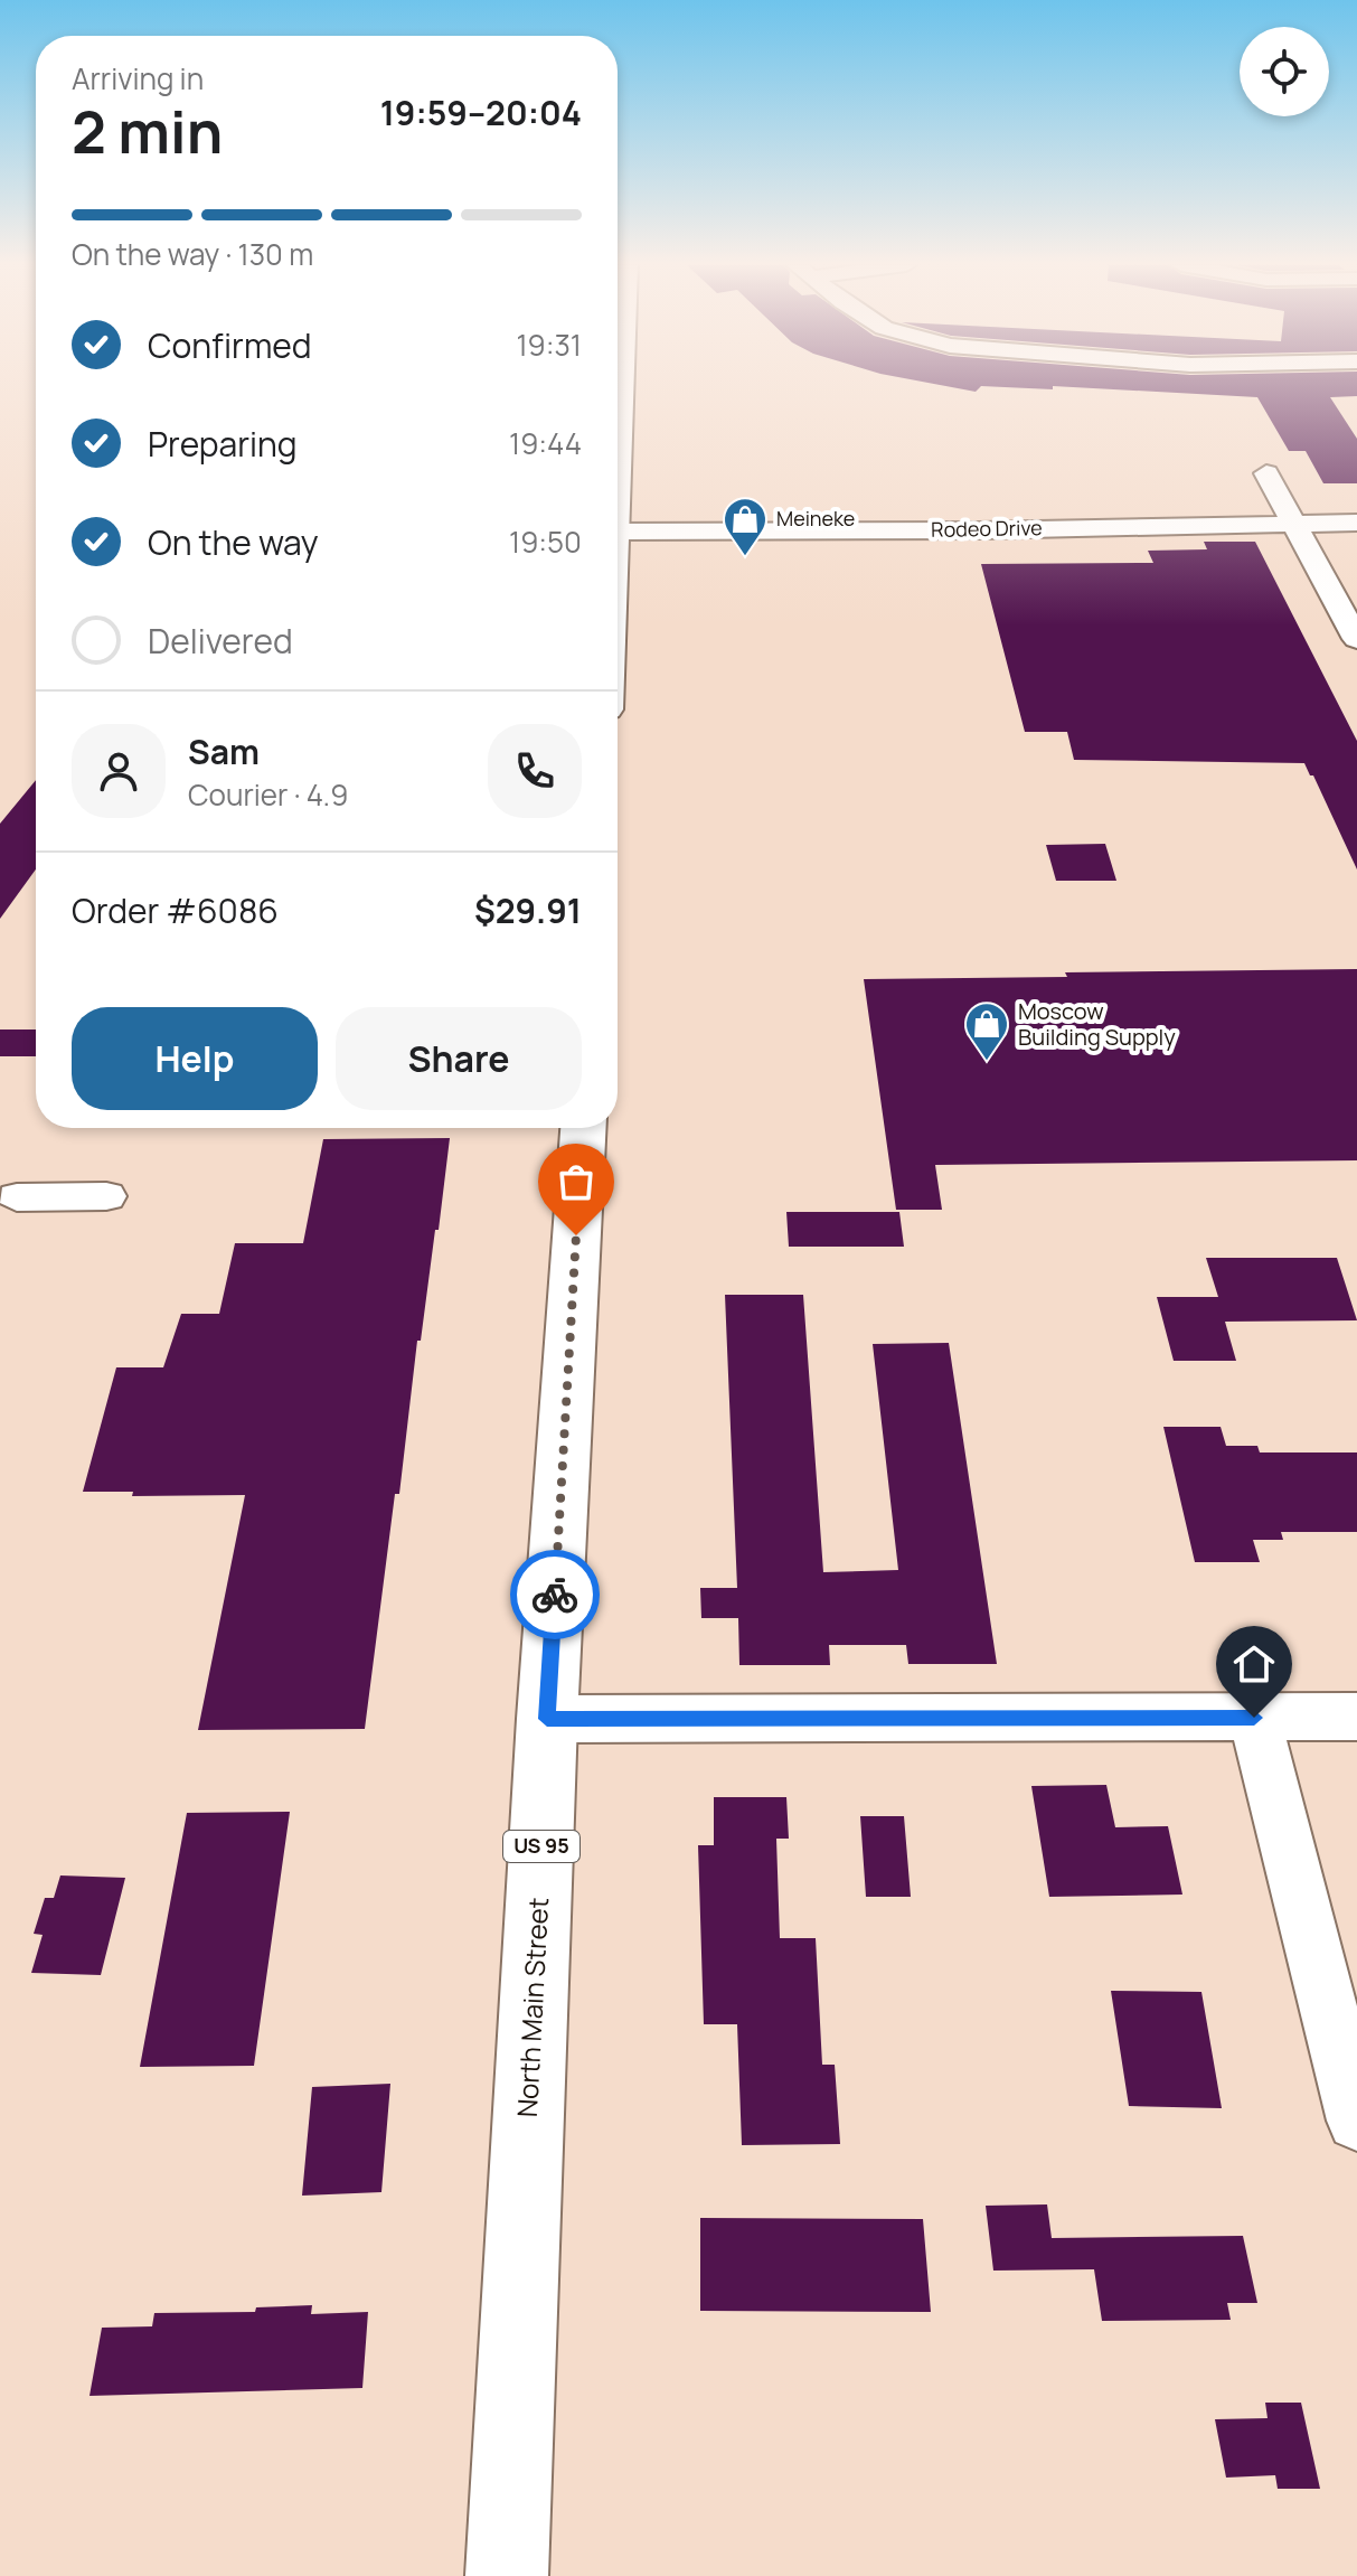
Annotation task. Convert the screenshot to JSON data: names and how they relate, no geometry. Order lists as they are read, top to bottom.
{
  "streets": {
    "highway": ["US 95", "North Main Street"],
    "street": ["Rodeo Drive"]
  },
  "places": {
    "shop": ["Meineke", "Moscow Building Supply"]
  },
  "page": {
    "heading": ["2 min", "Arriving in", "19:59–20:04"],
    "panel": [
      "Sam",
      "Courier · 4.9",
      "Order #6086",
      "$29.91"
    ],
    "bar": "On the way · 130 m",
    "list": [
      ["Confirmed", "19:31"],
      ["Preparing", "19:44"],
      ["On the way", "19:50"],
      "Delivered"
    ],
    "buttons": ["Help", "Share"]
  }
}
